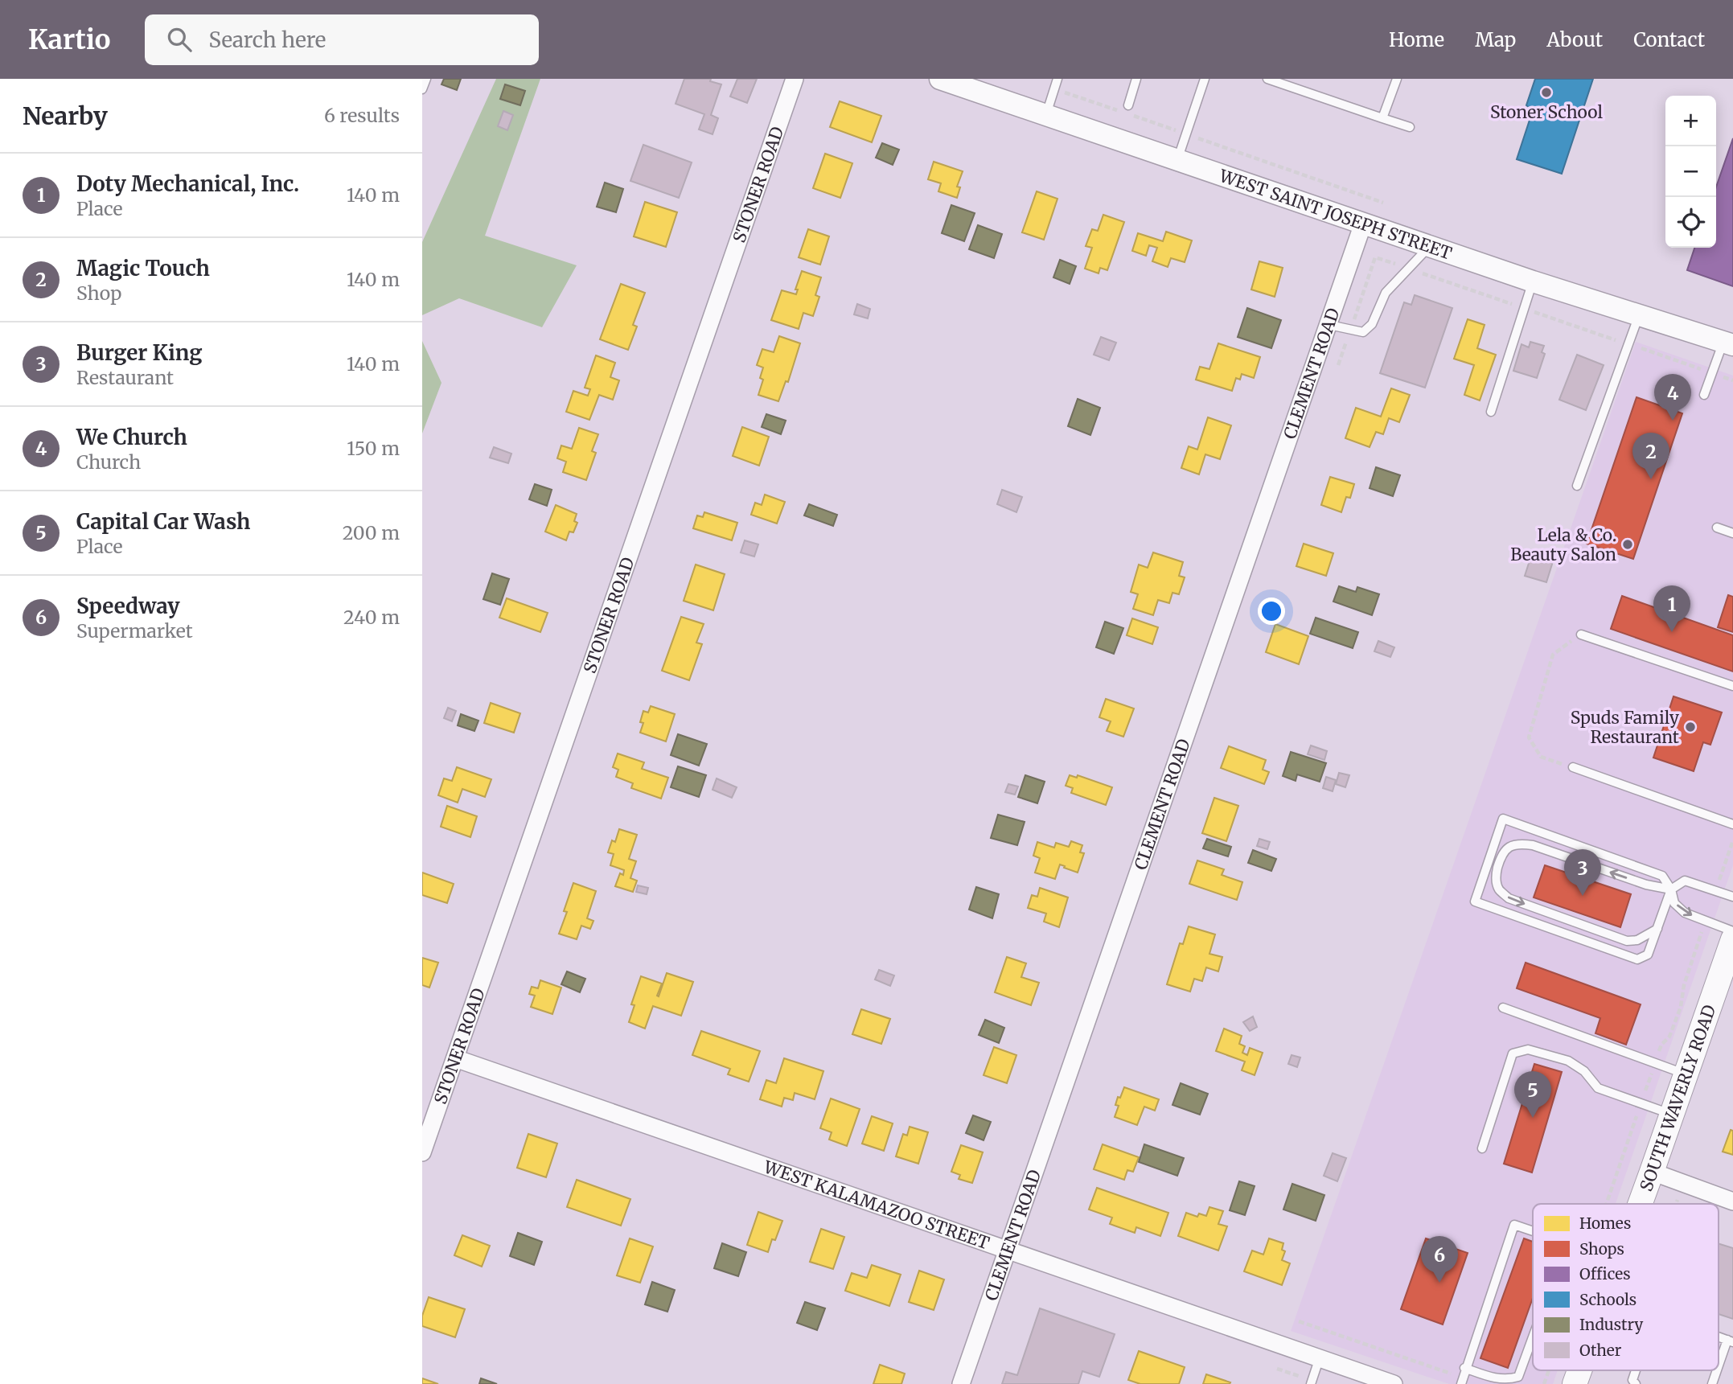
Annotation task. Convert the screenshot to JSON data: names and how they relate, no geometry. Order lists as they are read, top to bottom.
{
  "streets": {
    "main road": ["SOUTH WAVERLY ROAD"],
    "street": [
      "STONER ROAD",
      "WEST SAINT JOSEPH STREET",
      "CLEMENT ROAD",
      "WEST KALAMAZOO STREET"
    ]
  },
  "crossings": [
    ["STONER ROAD", "WEST KALAMAZOO STREET"],
    ["WEST SAINT JOSEPH STREET", "CLEMENT ROAD"],
    ["CLEMENT ROAD", "WEST KALAMAZOO STREET"]
  ],
  "places": ["Stoner School", "Lela & Co. Beauty Salon", "Spuds Family Restaurant"],
  "legend": [
    "Homes",
    "Shops",
    "Offices",
    "Schools",
    "Industry",
    "Other"
  ],
  "page": {
    "header": "Kartio",
    "search": "Search here",
    "nav": [
      "Home",
      "Map",
      "About",
      "Contact"
    ],
    "heading": ["Nearby", "6 results"],
    "map_buttons": ["+", "−"],
    "list": [
      {
        "mark": "1",
        "name": "Doty Mechanical, Inc.",
        "note": "Place",
        "value": "140 m"
      },
      {
        "mark": "2",
        "name": "Magic Touch",
        "note": "Shop",
        "value": "140 m"
      },
      {
        "mark": "3",
        "name": "Burger King",
        "note": "Restaurant",
        "value": "140 m"
      },
      {
        "mark": "4",
        "name": "We Church",
        "note": "Church",
        "value": "150 m"
      },
      {
        "mark": "5",
        "name": "Capital Car Wash",
        "note": "Place",
        "value": "200 m"
      },
      {
        "mark": "6",
        "name": "Speedway",
        "note": "Supermarket",
        "value": "240 m"
      }
    ],
    "pins": [
      "4",
      "2",
      "1",
      "3",
      "5",
      "6"
    ]
  }
}
